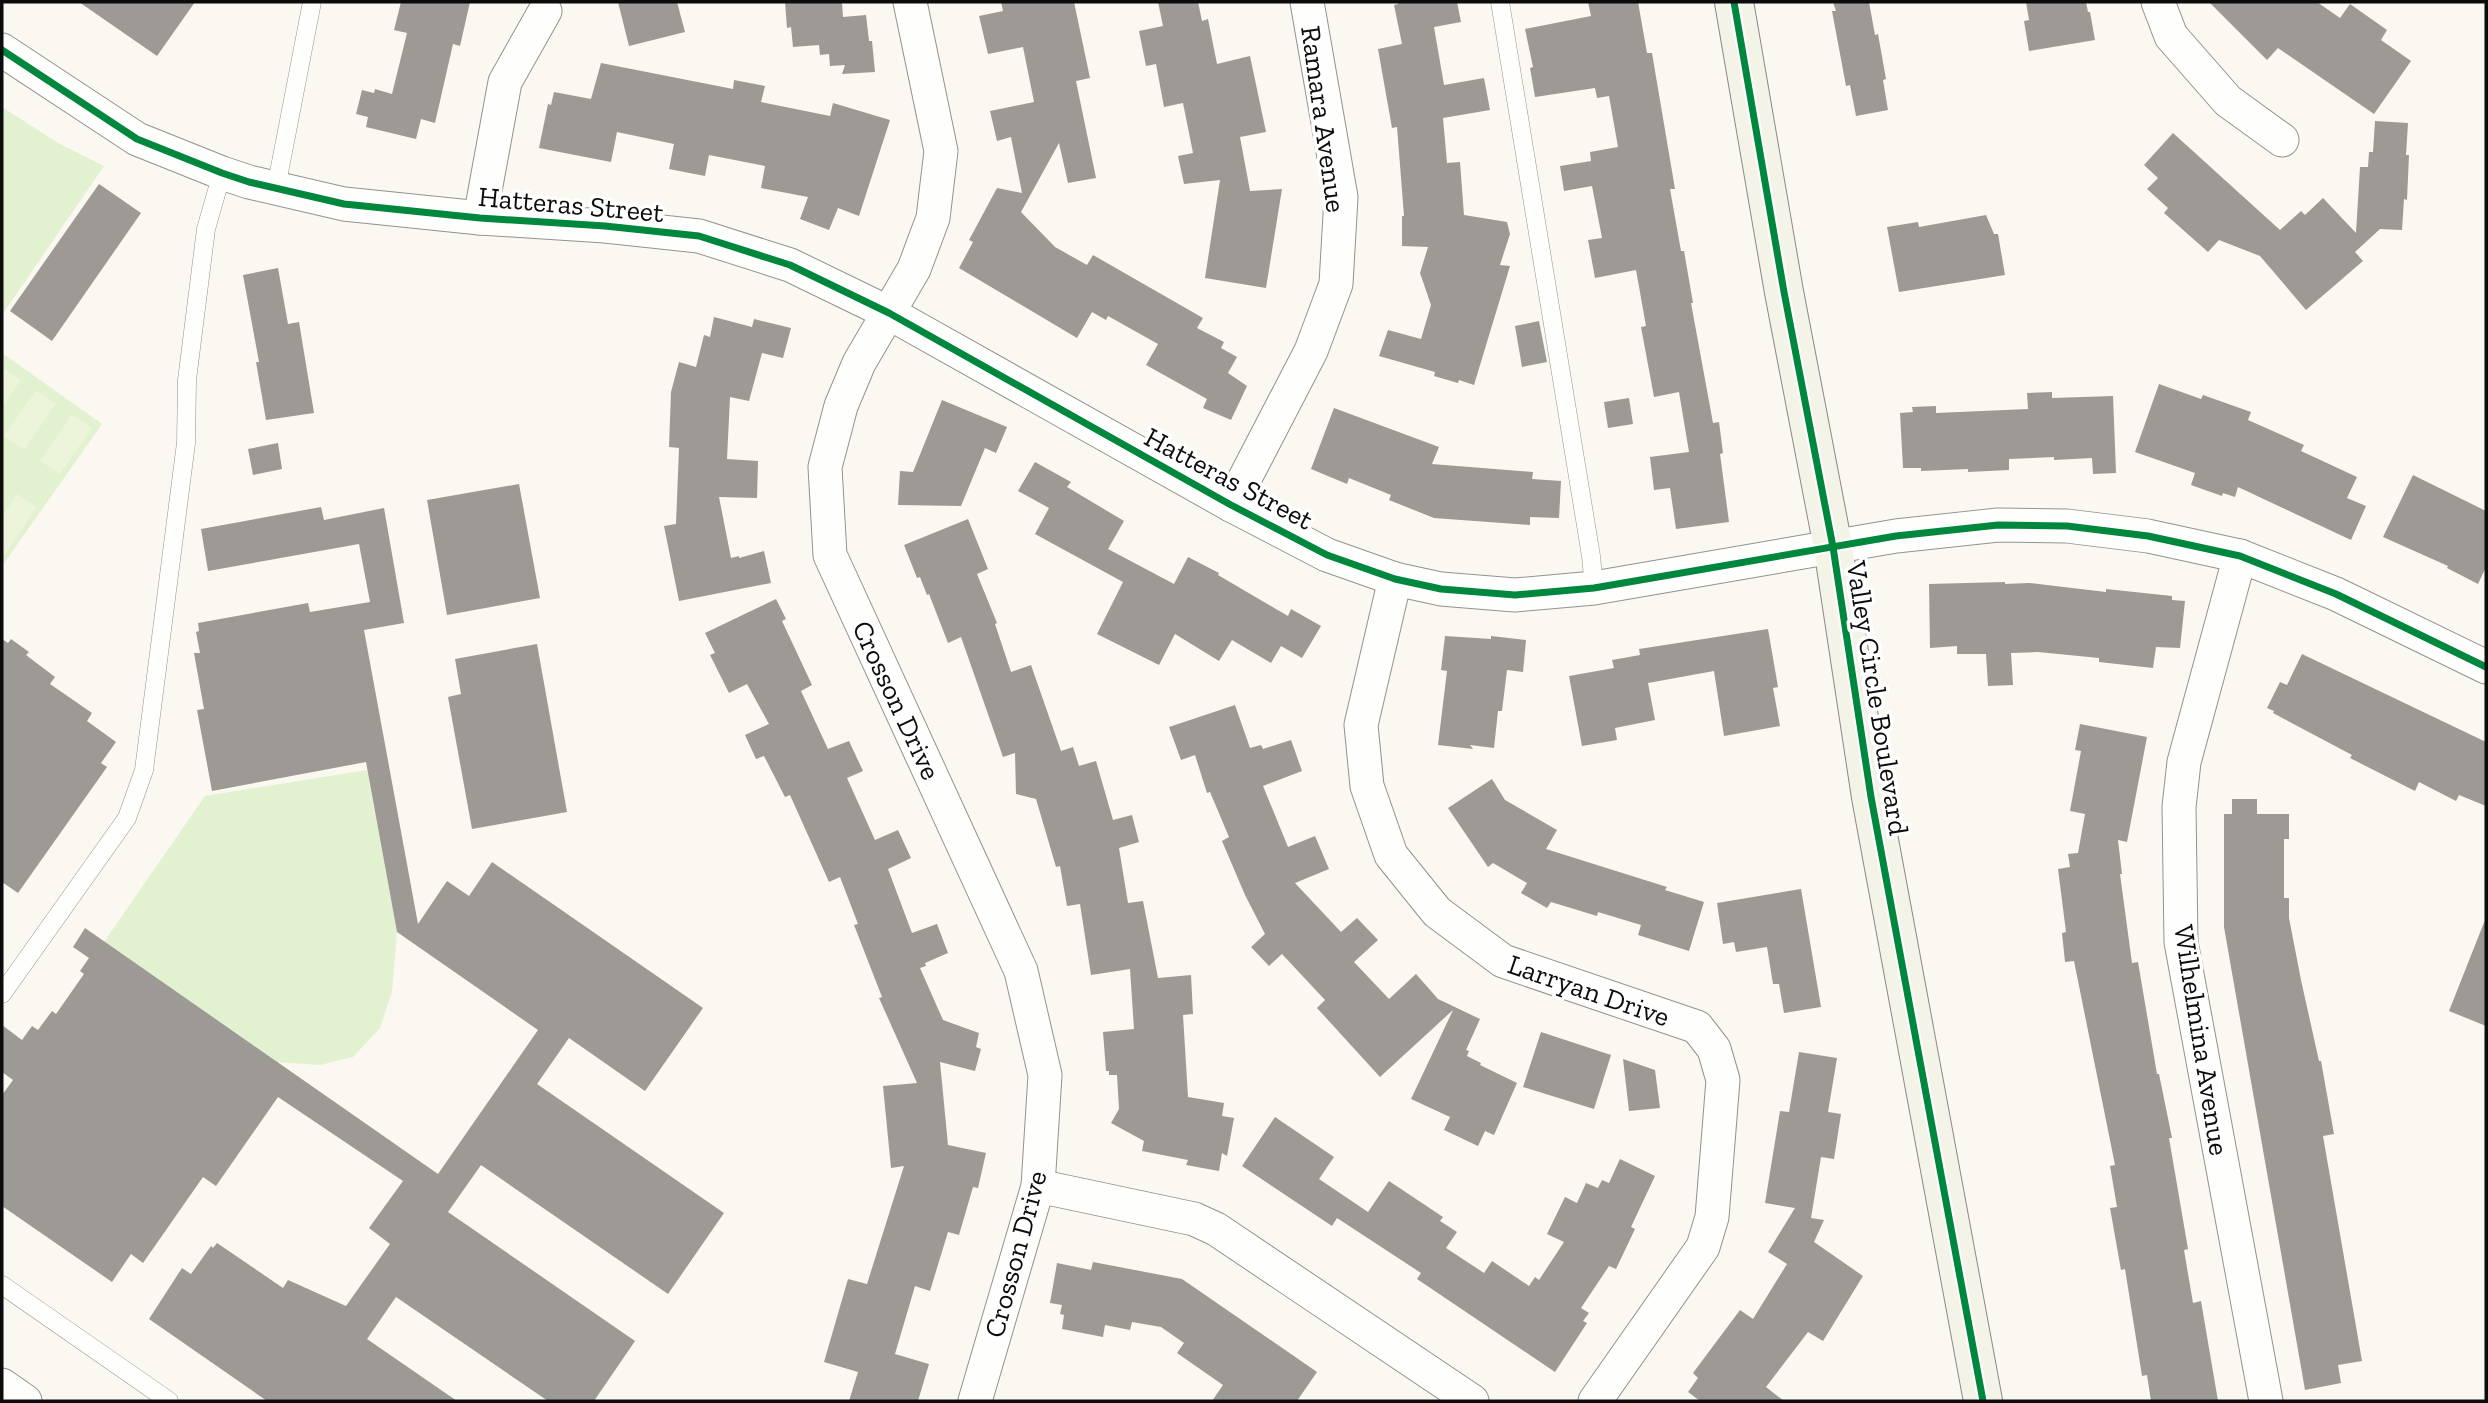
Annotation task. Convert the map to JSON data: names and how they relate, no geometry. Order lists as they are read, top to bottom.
{
  "streets": {
    "main road": ["Valley Circle Boulevard"],
    "street": [
      "Ramara Avenue",
      "Hatteras Street",
      "Crosson Drive",
      "Larryan Drive",
      "Wilhelmina Avenue"
    ]
  },
  "crossings": [
    ["Ramara Avenue", "Hatteras Street"],
    ["Hatteras Street", "Valley Circle Boulevard"],
    ["Hatteras Street", "Crosson Drive"],
    ["Hatteras Street", "Larryan Drive"],
    ["Hatteras Street", "Wilhelmina Avenue"]
  ]
}
